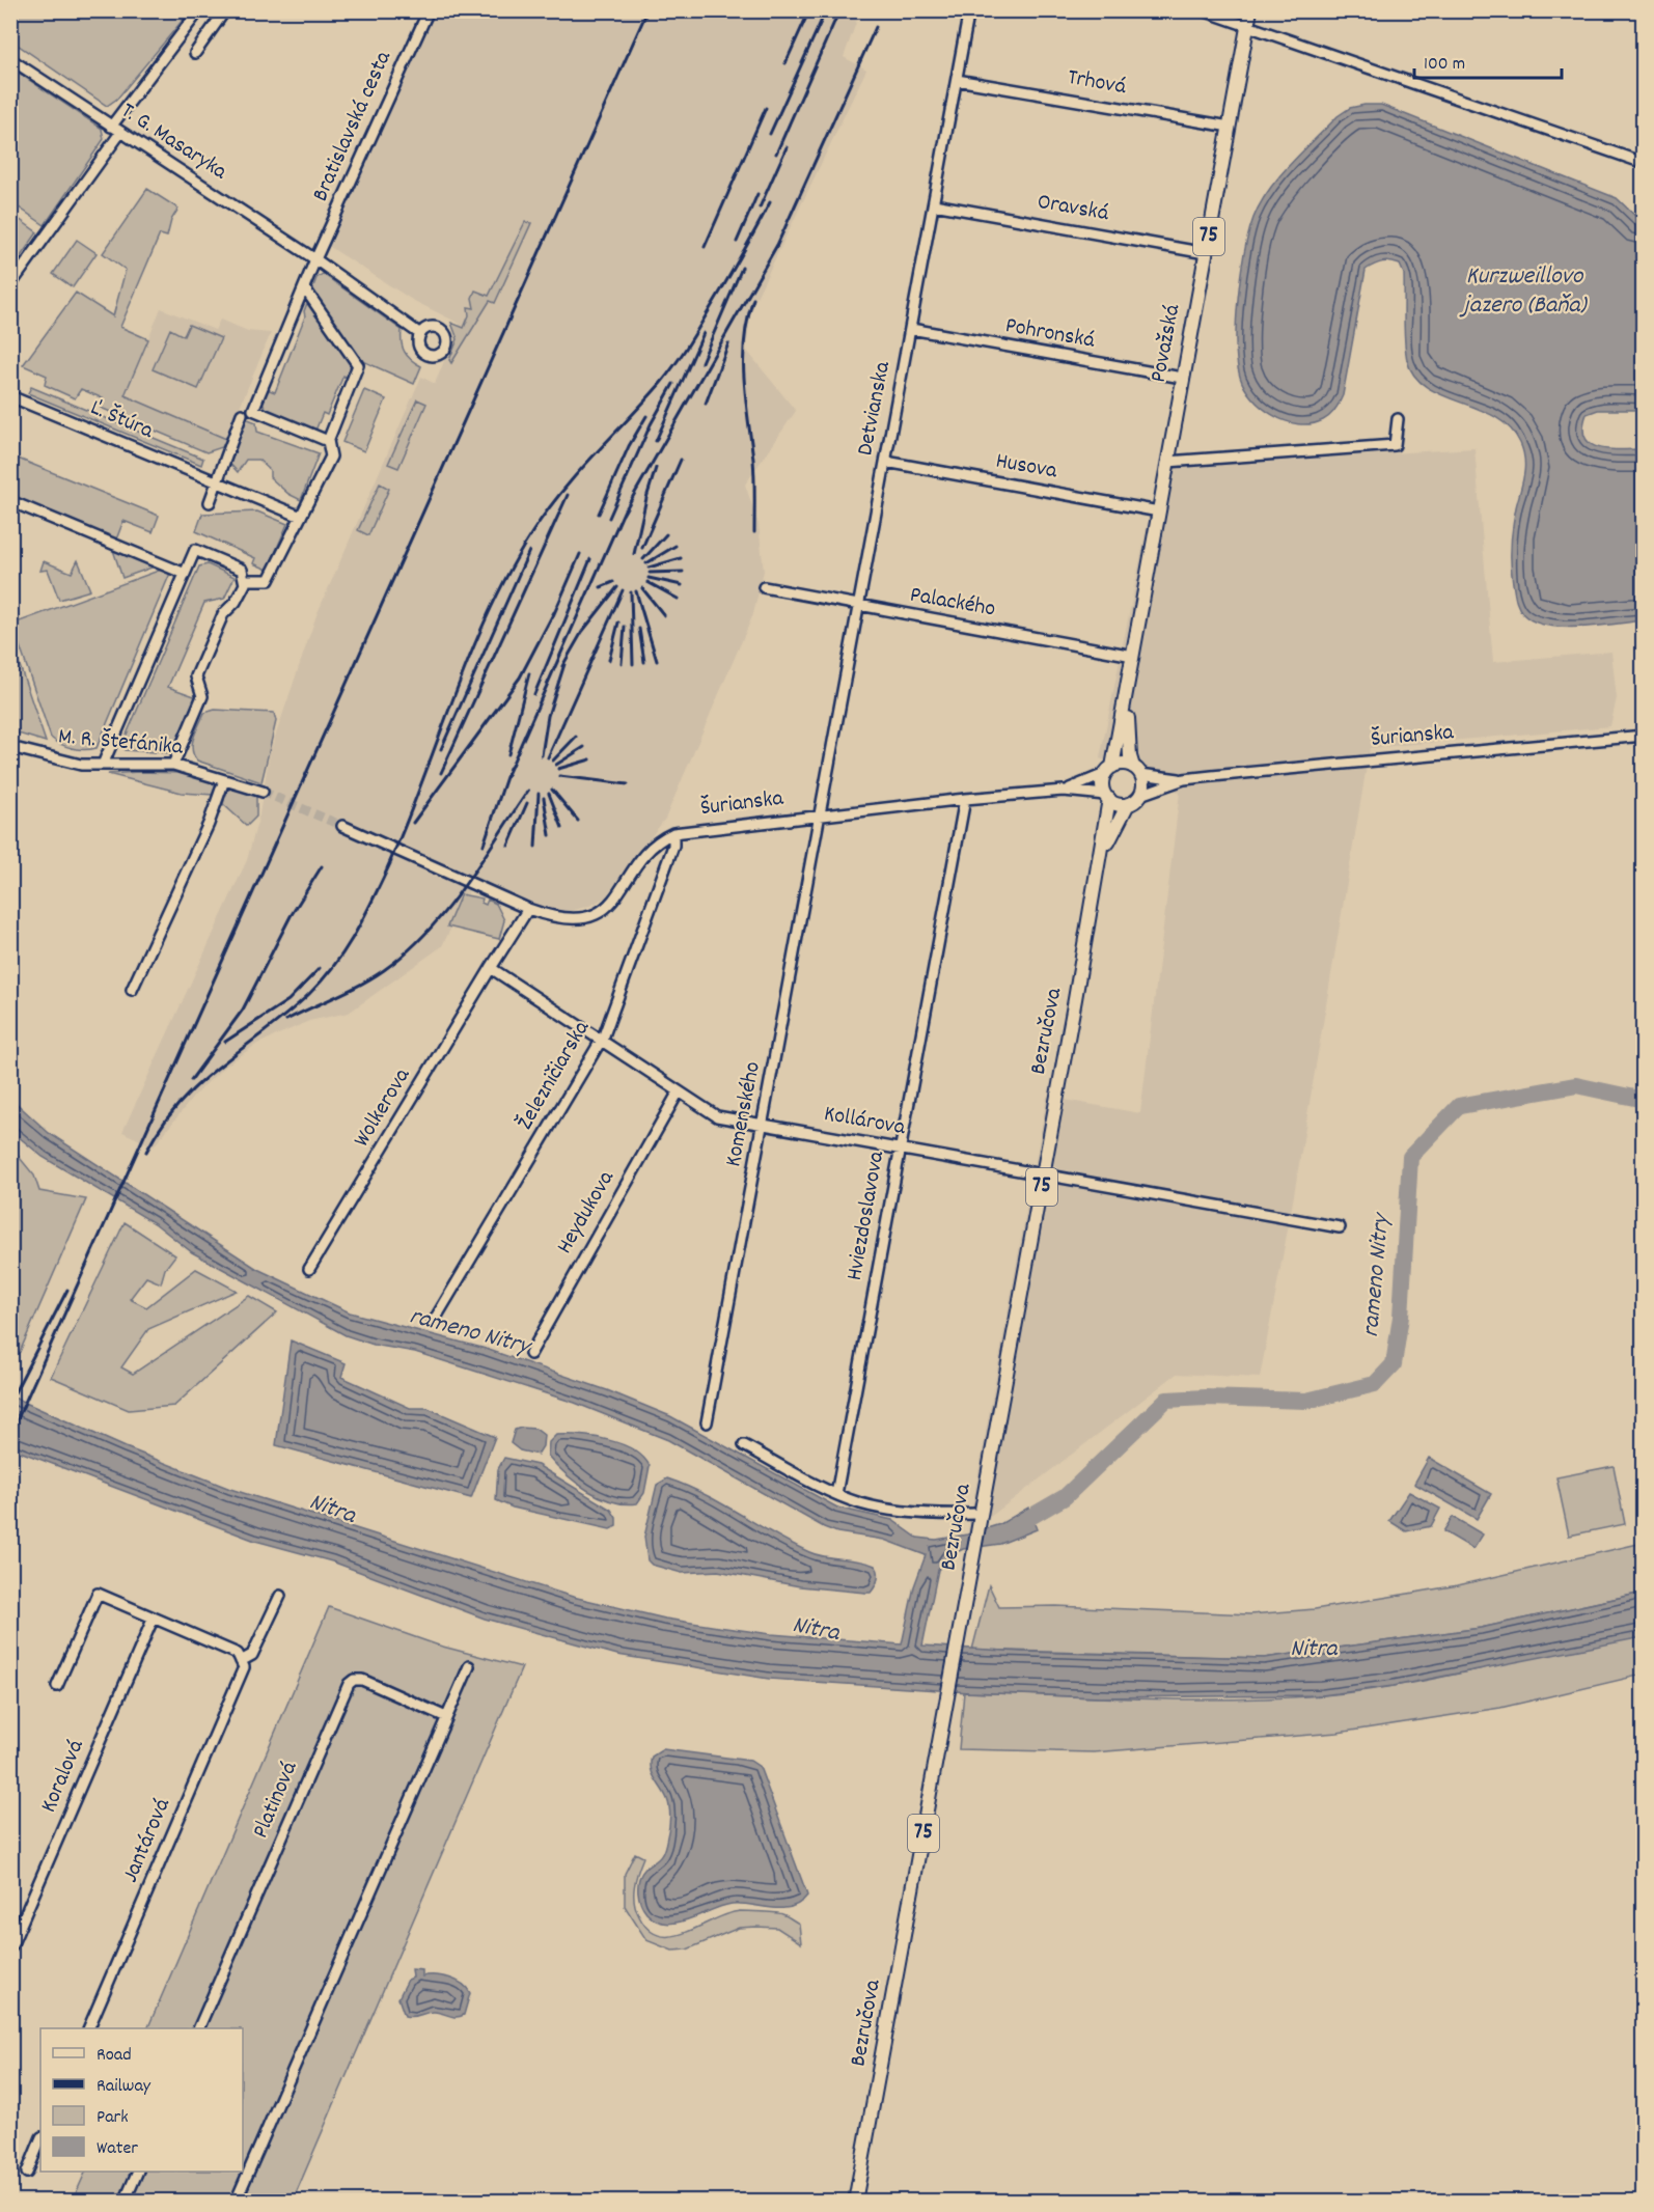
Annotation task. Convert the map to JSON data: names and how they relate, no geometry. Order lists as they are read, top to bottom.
{
  "streets": {
    "main road": ["75", "Považská", "Bezručova"],
    "street": [
      "Trhová",
      "Bratislavská cesta",
      "T. G. Masaryka",
      "Oravská",
      "Pohronská",
      "Detvianska",
      "Ľ. Štúra",
      "Husova",
      "Palackého",
      "Šurianska",
      "M. R. Štefánika",
      "Železničiarska",
      "Wolkerova",
      "Komenského",
      "Kollárova",
      "Heydukova",
      "Hviezdoslavova",
      "Koralová",
      "Platinová",
      "Jantárová"
    ]
  },
  "crossings": [
    ["Trhová", "Považská"],
    ["Trhová", "Detvianska"],
    ["Bratislavská cesta", "T. G. Masaryka"],
    ["Oravská", "Považská"],
    ["Oravská", "Detvianska"],
    ["75", "Považská"],
    ["75", "Šurianska"],
    ["75", "Bezručova"],
    ["Pohronská", "Považská"],
    ["Pohronská", "Detvianska"],
    ["Považská", "Husova"],
    ["Považská", "Palackého"],
    ["Považská", "Šurianska"],
    ["Považská", "Bezručova"],
    ["Detvianska", "Husova"],
    ["Detvianska", "Palackého"],
    ["Detvianska", "Šurianska"],
    ["Detvianska", "Komenského"],
    ["Šurianska", "Bezručova"],
    ["Šurianska", "Železničiarska"],
    ["Šurianska", "Komenského"],
    ["Šurianska", "Hviezdoslavova"],
    ["Bezručova", "Kollárova"],
    ["Železničiarska", "Kollárova"],
    ["Wolkerova", "Kollárova"],
    ["Komenského", "Kollárova"],
    ["Kollárova", "Heydukova"],
    ["Kollárova", "Hviezdoslavova"]
  ],
  "water": ["Kurzweillovo jazero (Baňa)", "rameno Nitry", "Nitra"],
  "legend": [
    "Road",
    "Railway",
    "Park",
    "Water"
  ],
  "scale_bar": "100 m"
}
